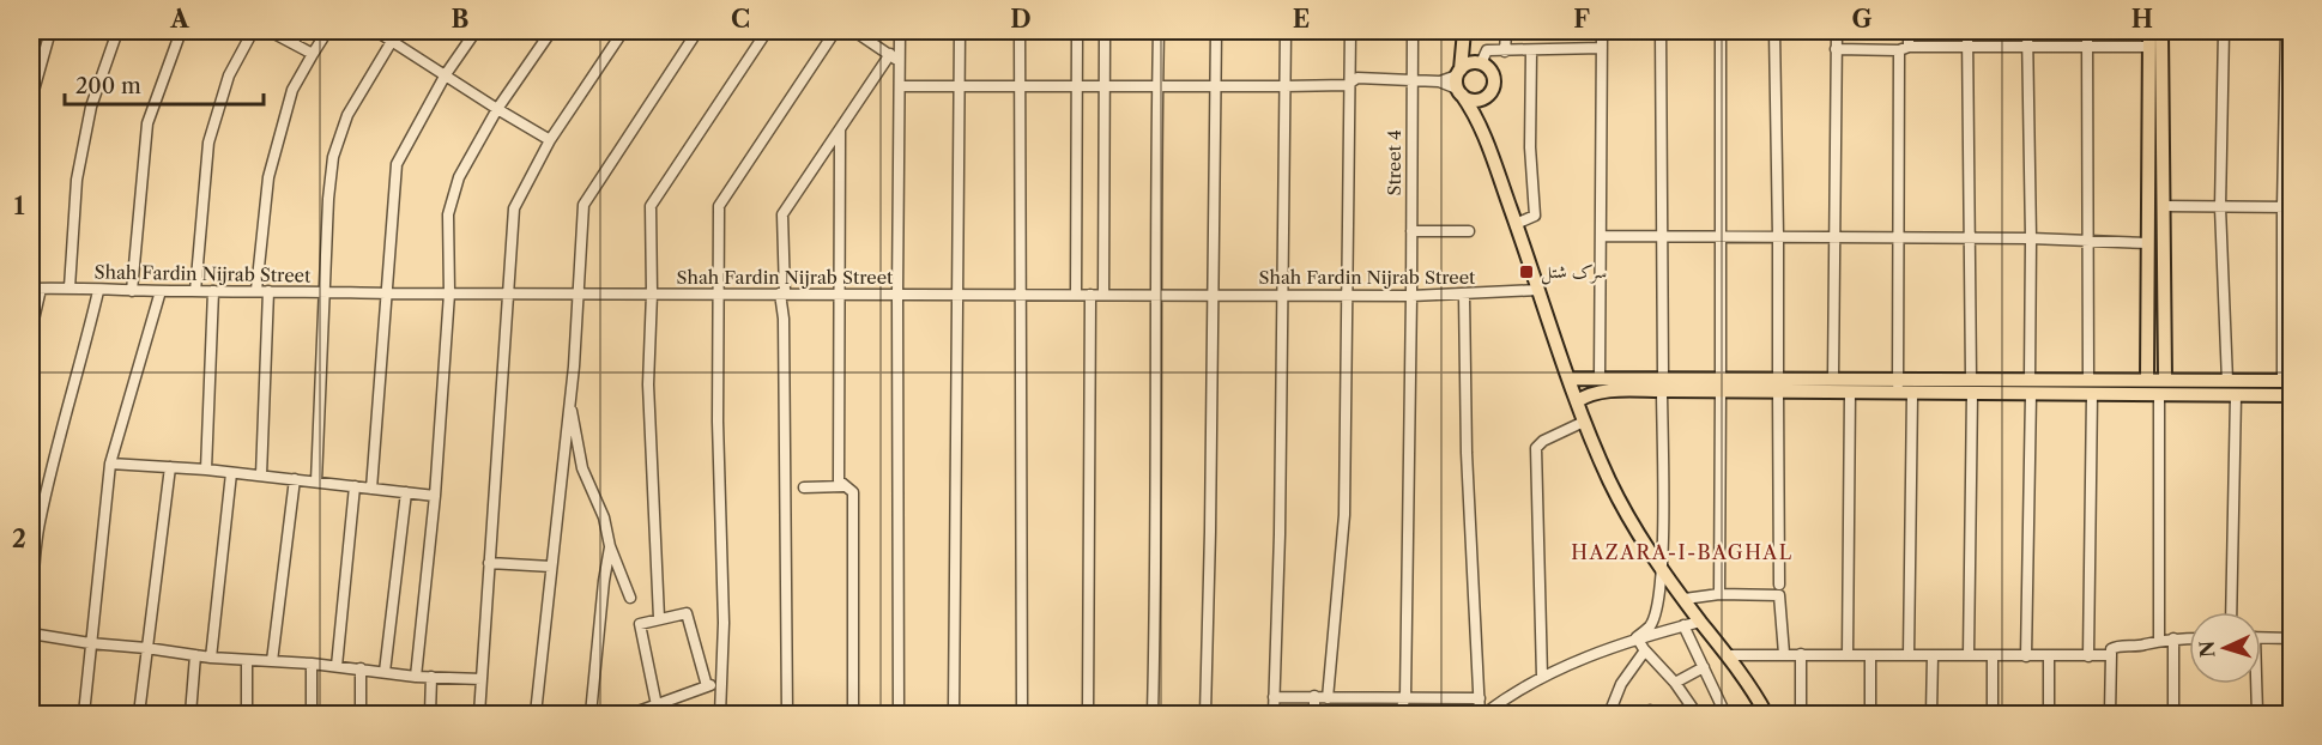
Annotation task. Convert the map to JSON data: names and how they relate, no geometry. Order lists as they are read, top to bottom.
{
  "streets": {
    "street": ["Street 4", "Shah Fardin Nijrab Street"]
  },
  "crossings": [
    ["Street 4", "Shah Fardin Nijrab Street"]
  ],
  "districts": ["HAZARA-I-BAGHAL"],
  "places": {
    "transit": ["سرک شتل"]
  },
  "scale_bar": "200 m",
  "north": "left",
  "grid": {
    "columns": [
      "A",
      "B",
      "C",
      "D",
      "E",
      "F",
      "G",
      "H"
    ],
    "rows": ["1", "2"]
  }
}
